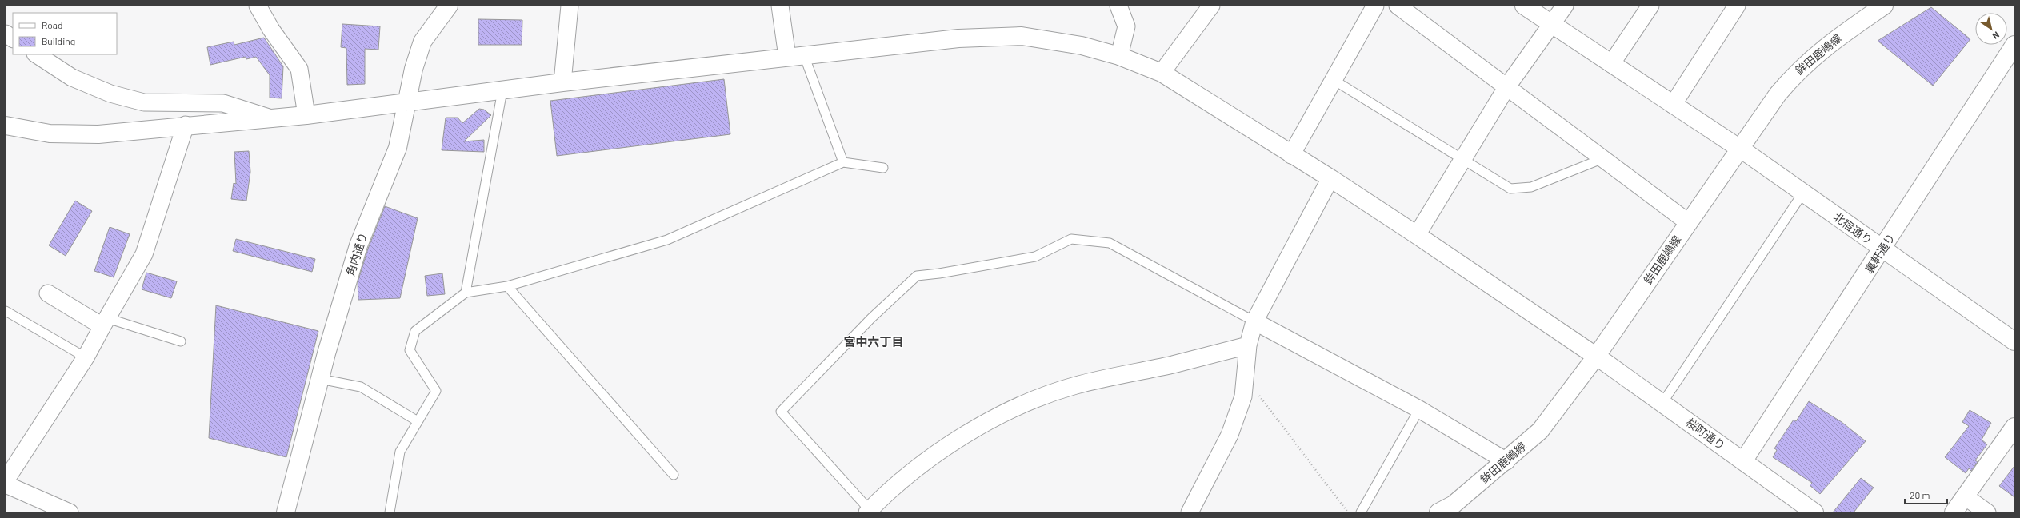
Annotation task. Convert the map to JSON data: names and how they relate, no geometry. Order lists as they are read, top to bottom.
{
  "streets": {
    "street": [
      "鉾田鹿嶋線",
      "北宿通り",
      "裏軒通り",
      "角内通り",
      "桜町通り"
    ]
  },
  "crossings": [
    ["鉾田鹿嶋線", "北宿通り"],
    ["鉾田鹿嶋線", "桜町通り"],
    ["北宿通り", "裏軒通り"],
    ["裏軒通り", "桜町通り"],
    ["角内通り", "桜町通り"]
  ],
  "districts": ["宮中六丁目"],
  "legend": ["Road", "Building"],
  "scale_bar": "20 m",
  "north": "bottom right"
}
